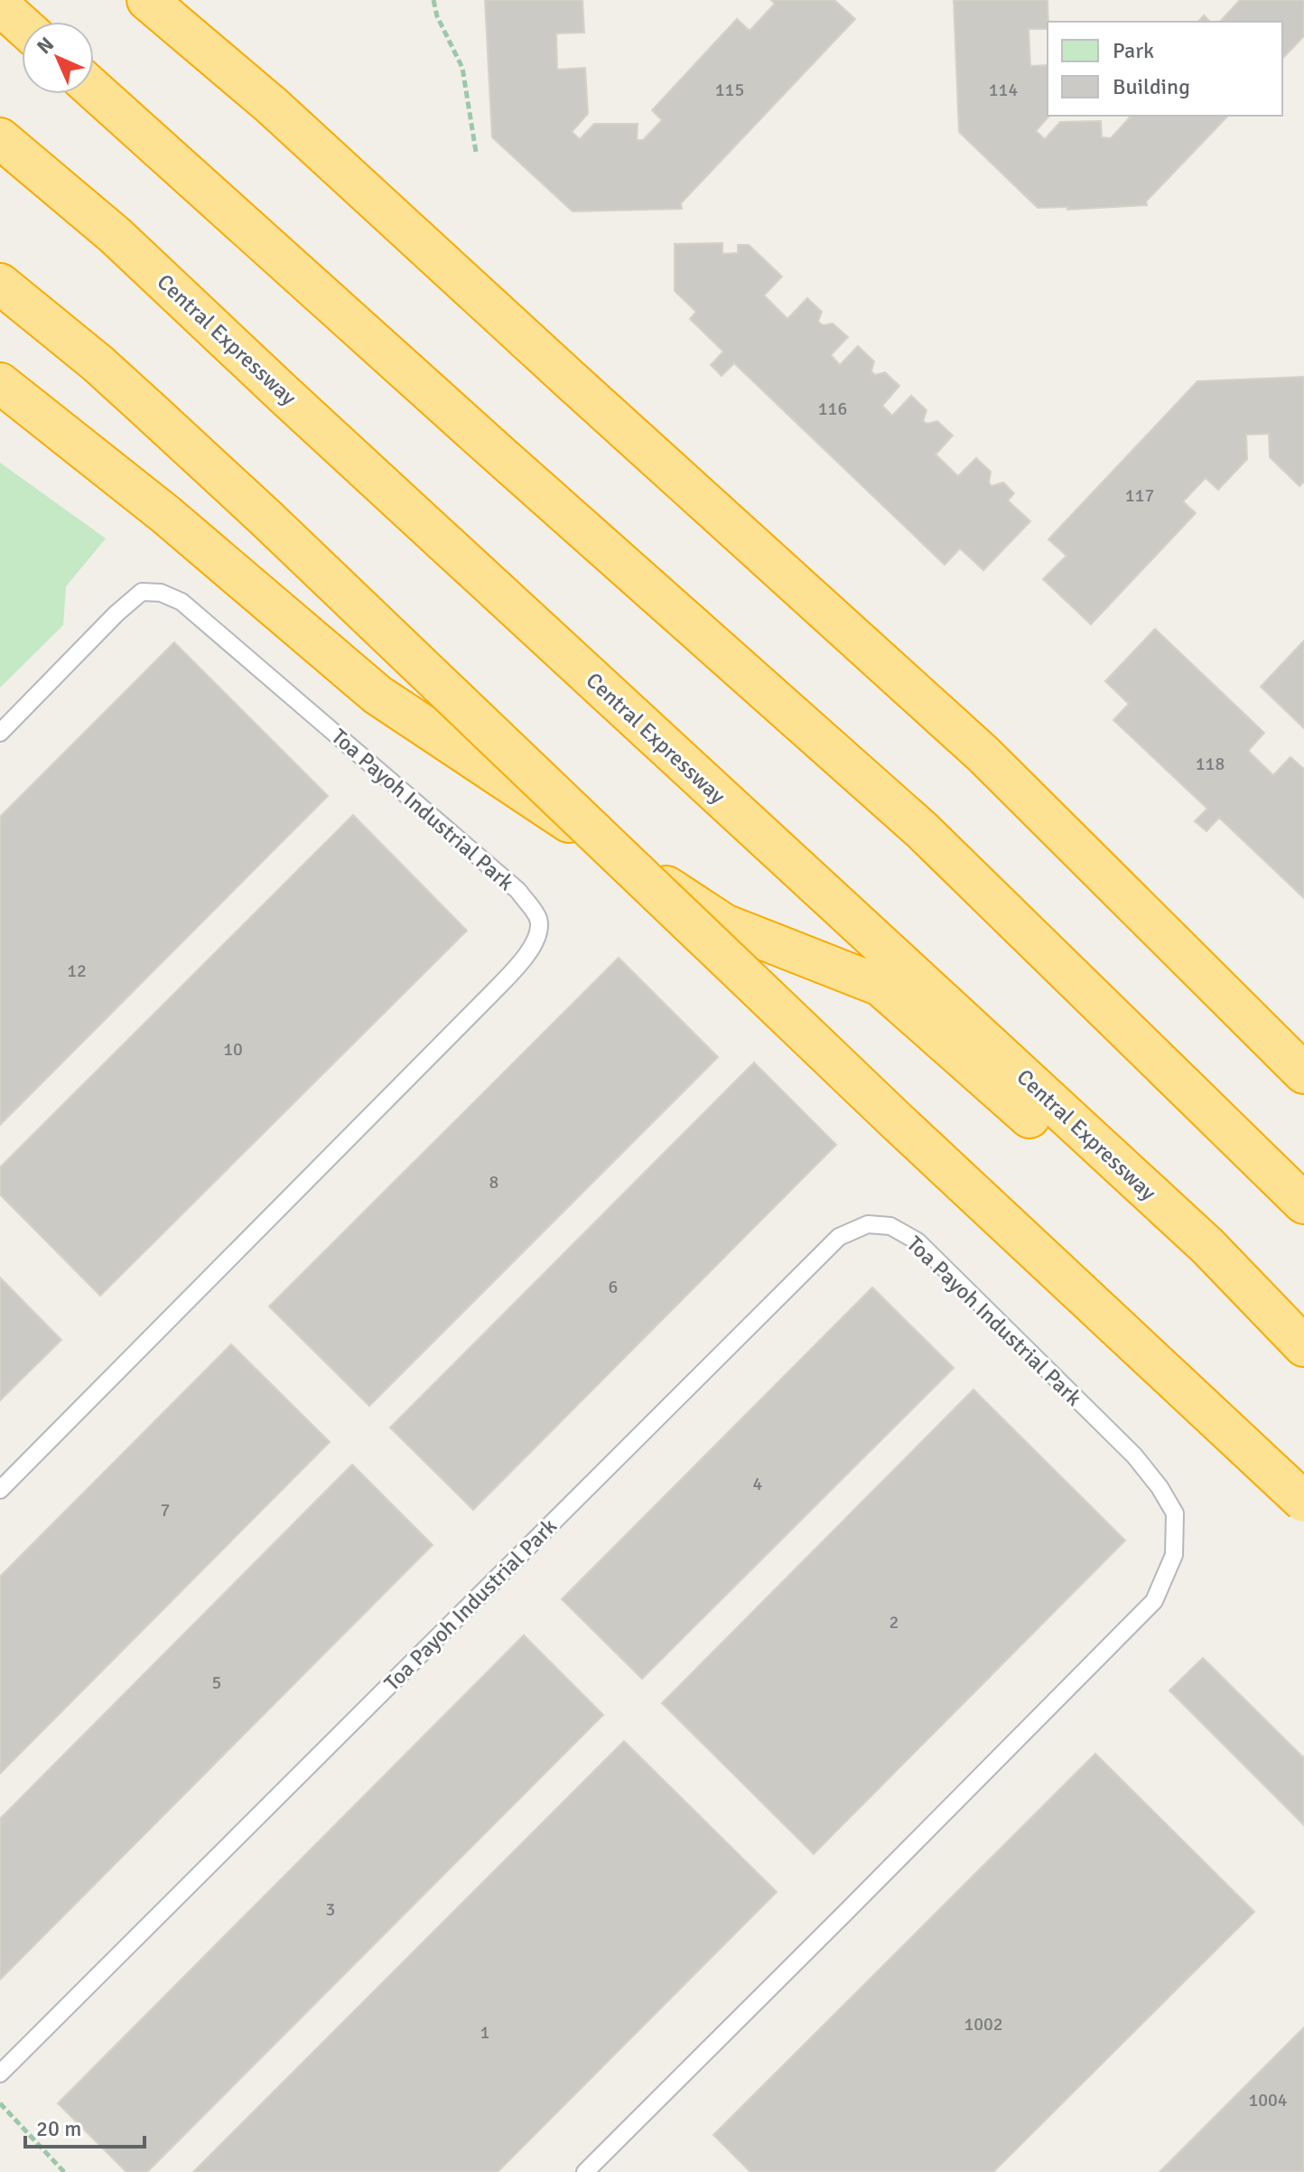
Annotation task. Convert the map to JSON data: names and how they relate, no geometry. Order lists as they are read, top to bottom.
{
  "streets": {
    "highway": ["Central Expressway"],
    "lane": ["Toa Payoh Industrial Park"]
  },
  "house_numbers": [
    "115",
    "114",
    "116",
    "117",
    "118",
    "12",
    "10",
    "8",
    "6",
    "4",
    "7",
    "2",
    "5",
    "3",
    "1002",
    "1",
    "1004"
  ],
  "legend": ["Park", "Building"],
  "scale_bar": "20 m",
  "north": "top left"
}
